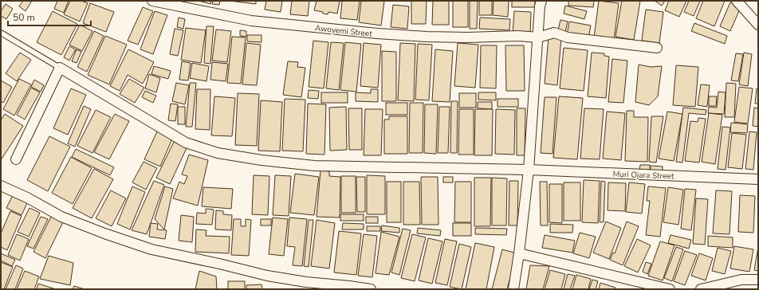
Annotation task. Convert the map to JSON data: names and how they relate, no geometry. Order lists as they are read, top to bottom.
{
  "streets": {
    "street": ["Awoyemi Street", "Muri Ojara Street"]
  },
  "scale_bar": "50 m"
}
